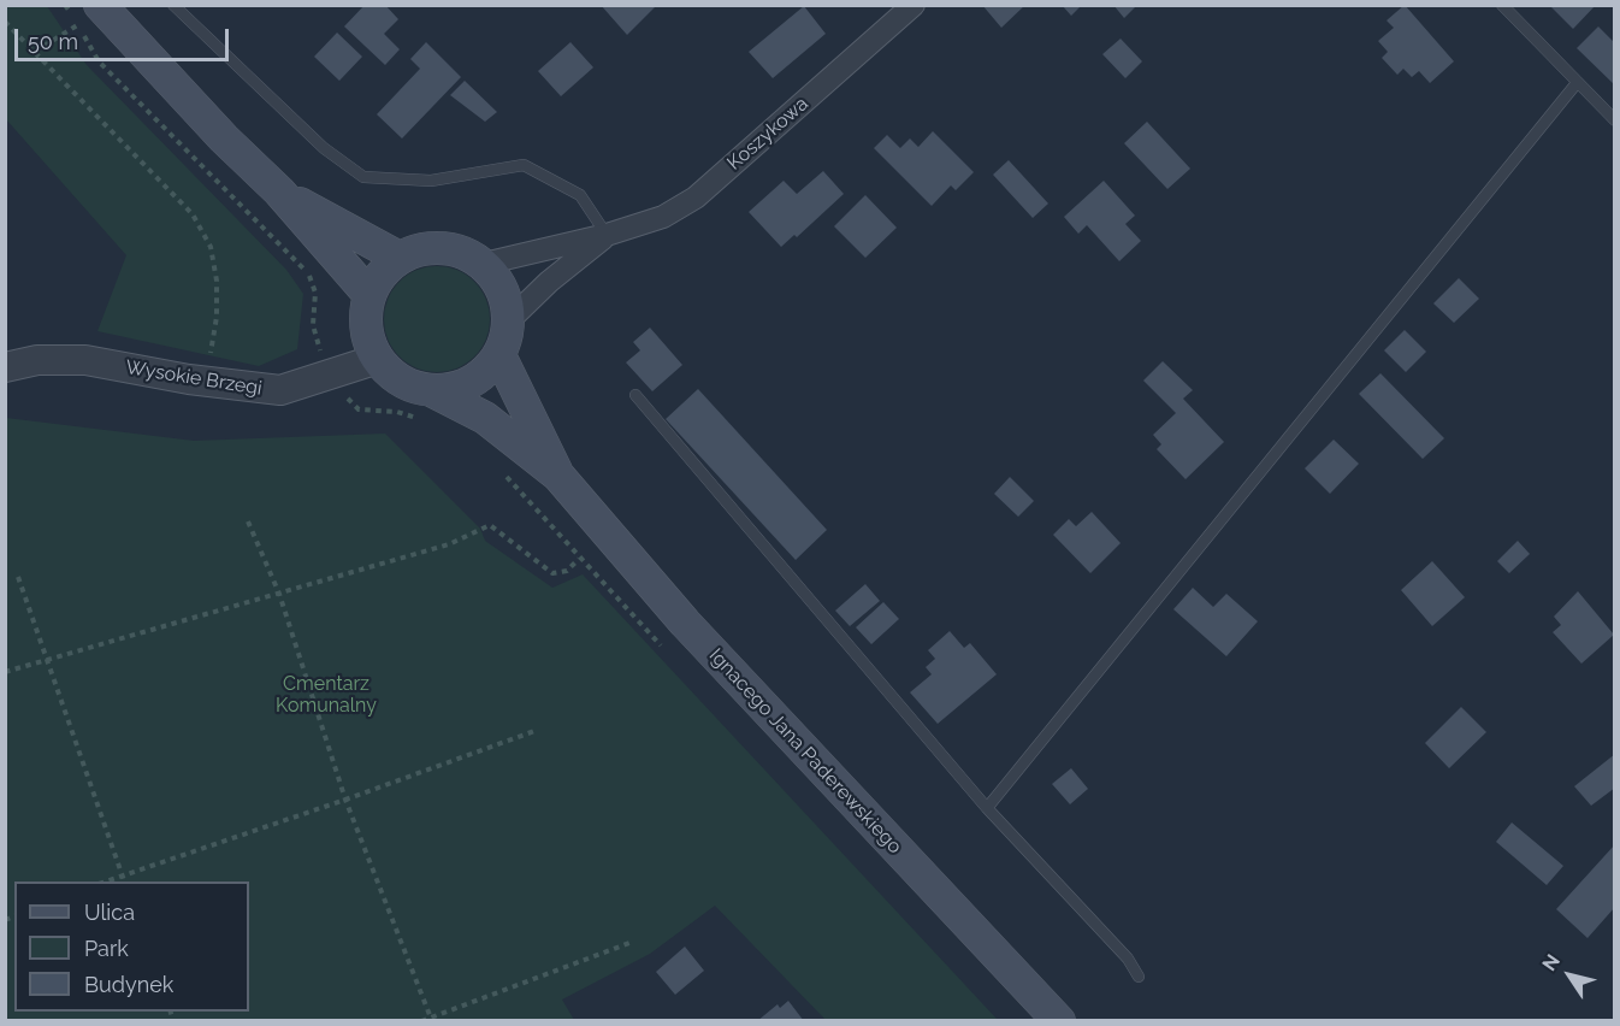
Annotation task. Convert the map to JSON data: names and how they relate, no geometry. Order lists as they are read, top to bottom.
{
  "streets": {
    "main road": ["Ignacego Jana Paderewskiego"],
    "street": ["Koszykowa", "Wysokie Brzegi"]
  },
  "crossings": [
    ["Koszykowa", "Wysokie Brzegi"],
    ["Koszykowa", "Ignacego Jana Paderewskiego"],
    ["Wysokie Brzegi", "Ignacego Jana Paderewskiego"]
  ],
  "parks": ["Cmentarz Komunalny"],
  "legend": ["Ulica", "Park", "Budynek"],
  "scale_bar": "50 m",
  "north": "top left"
}
